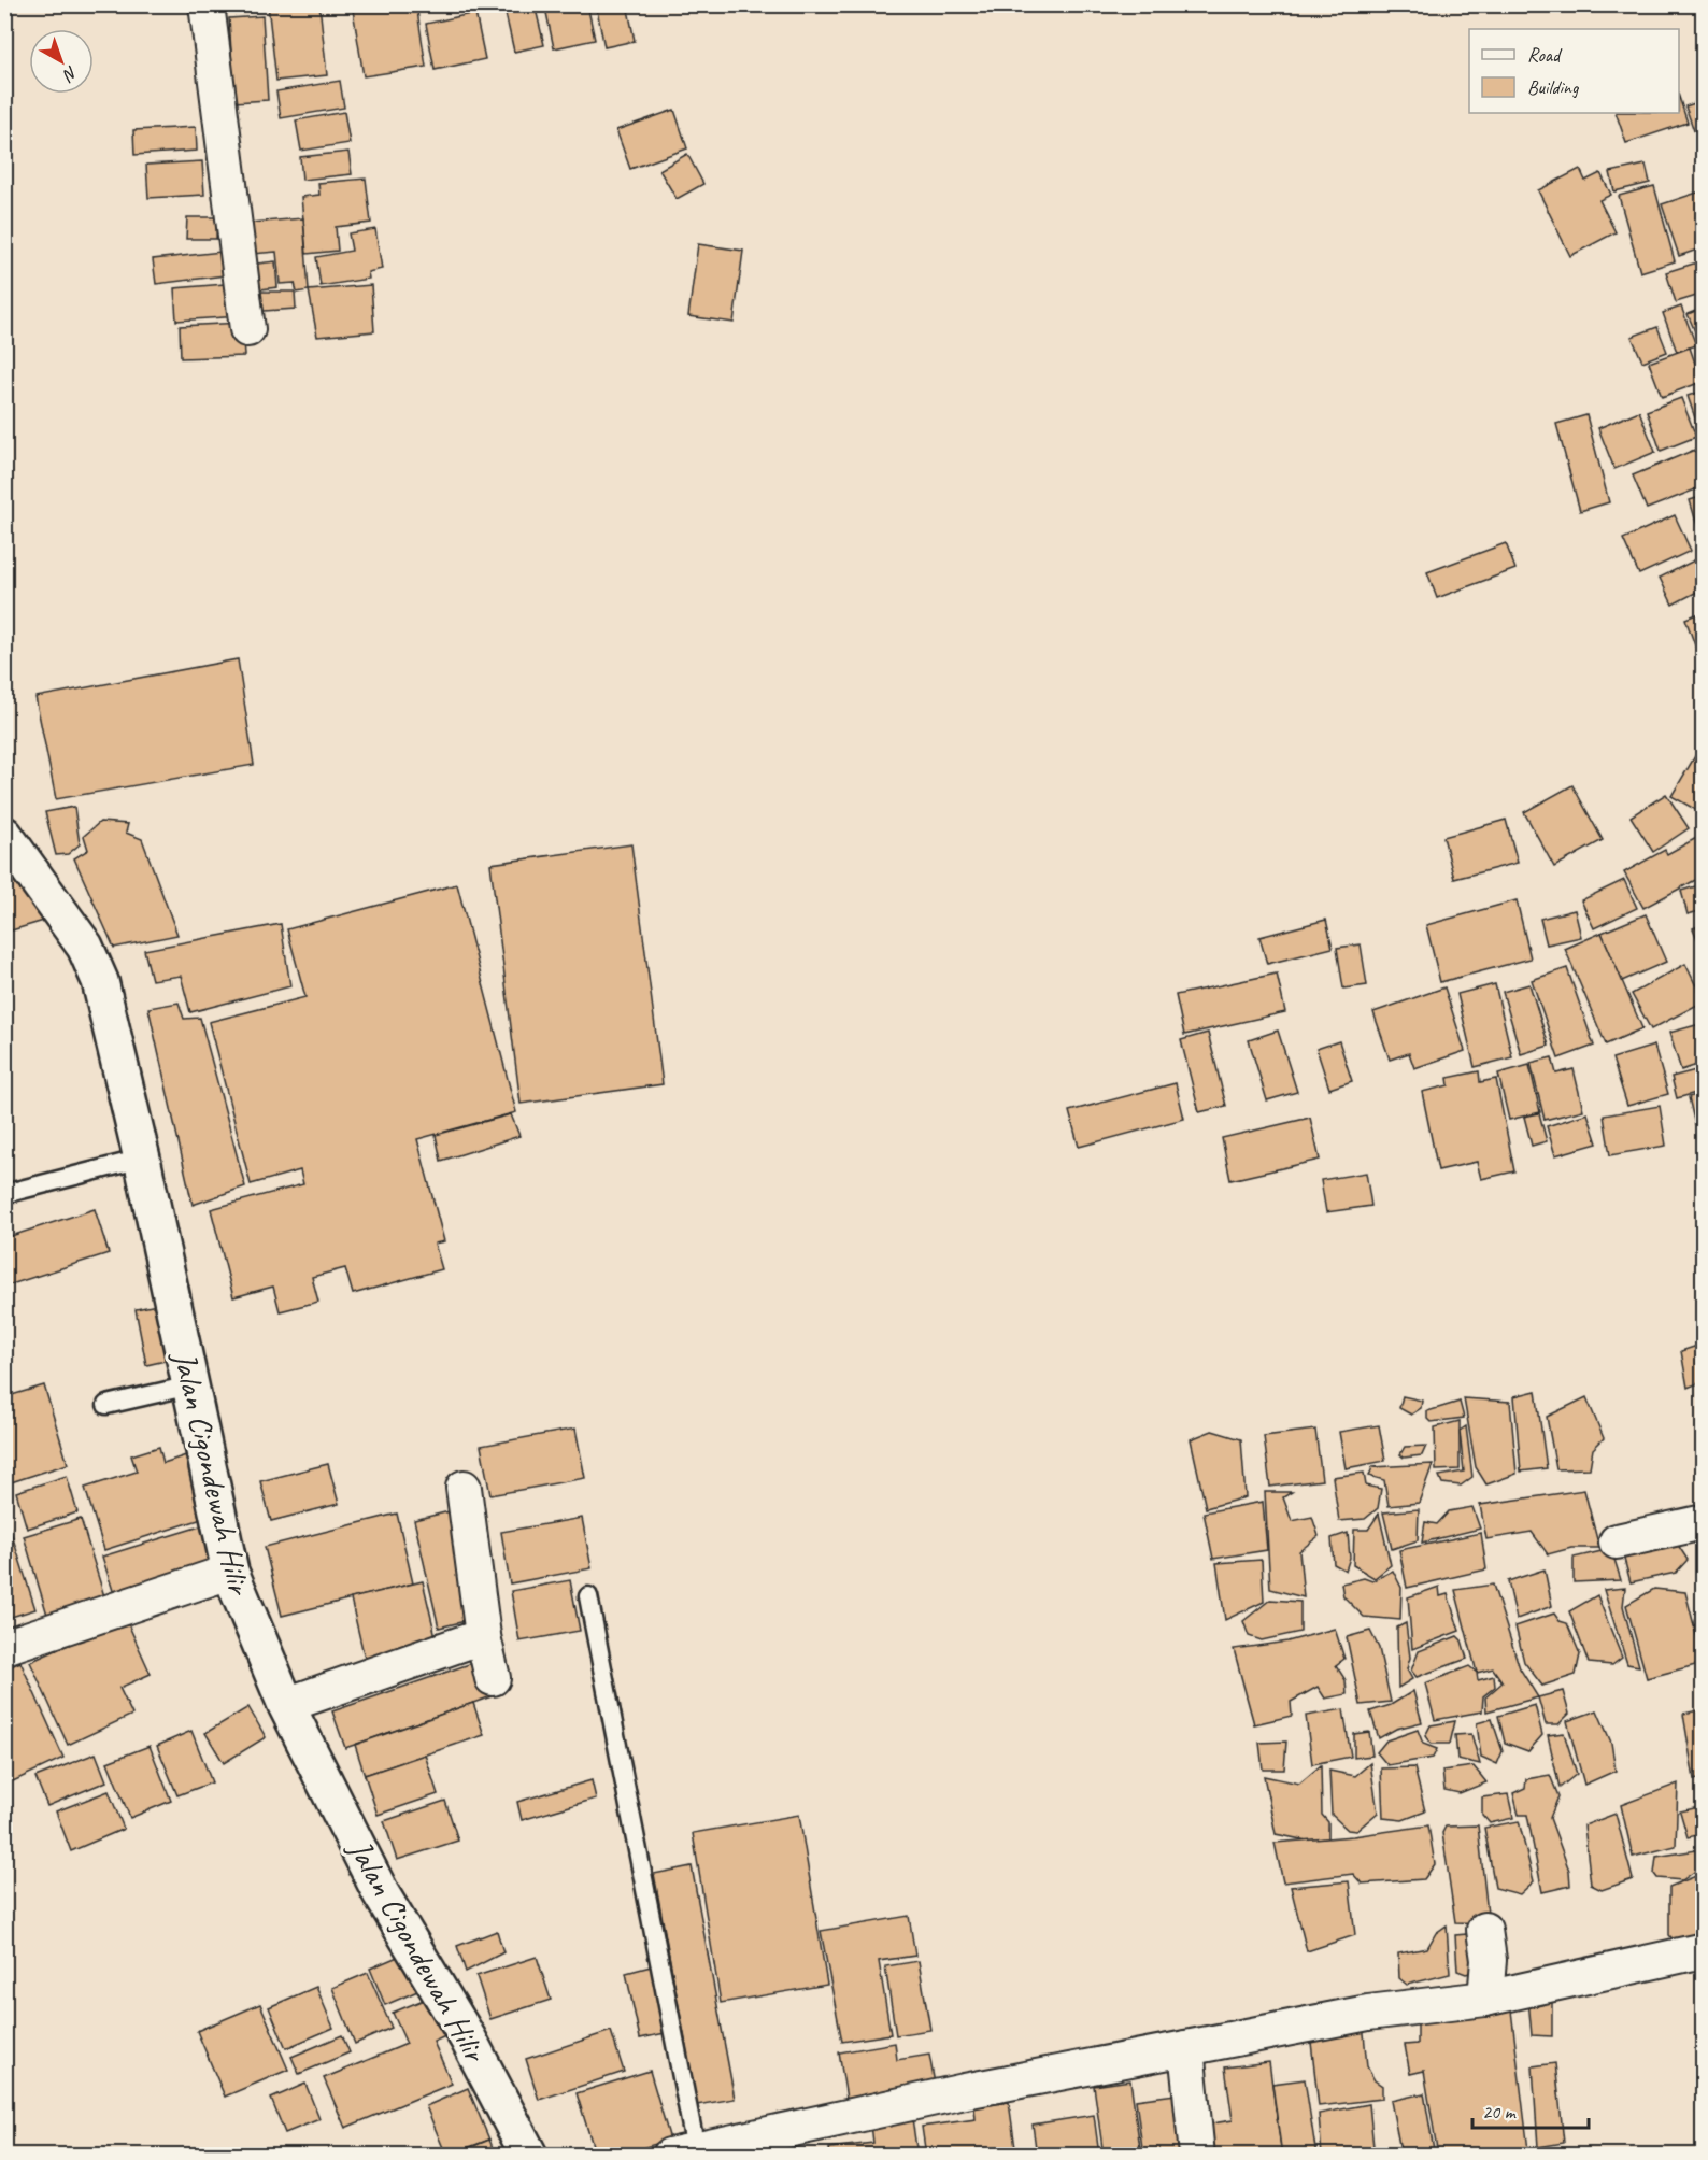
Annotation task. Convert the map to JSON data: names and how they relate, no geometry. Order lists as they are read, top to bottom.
{
  "streets": {
    "street": ["Jalan Cigondewah Hilir"]
  },
  "legend": ["Road", "Building"],
  "scale_bar": "20 m",
  "north": "bottom right"
}
